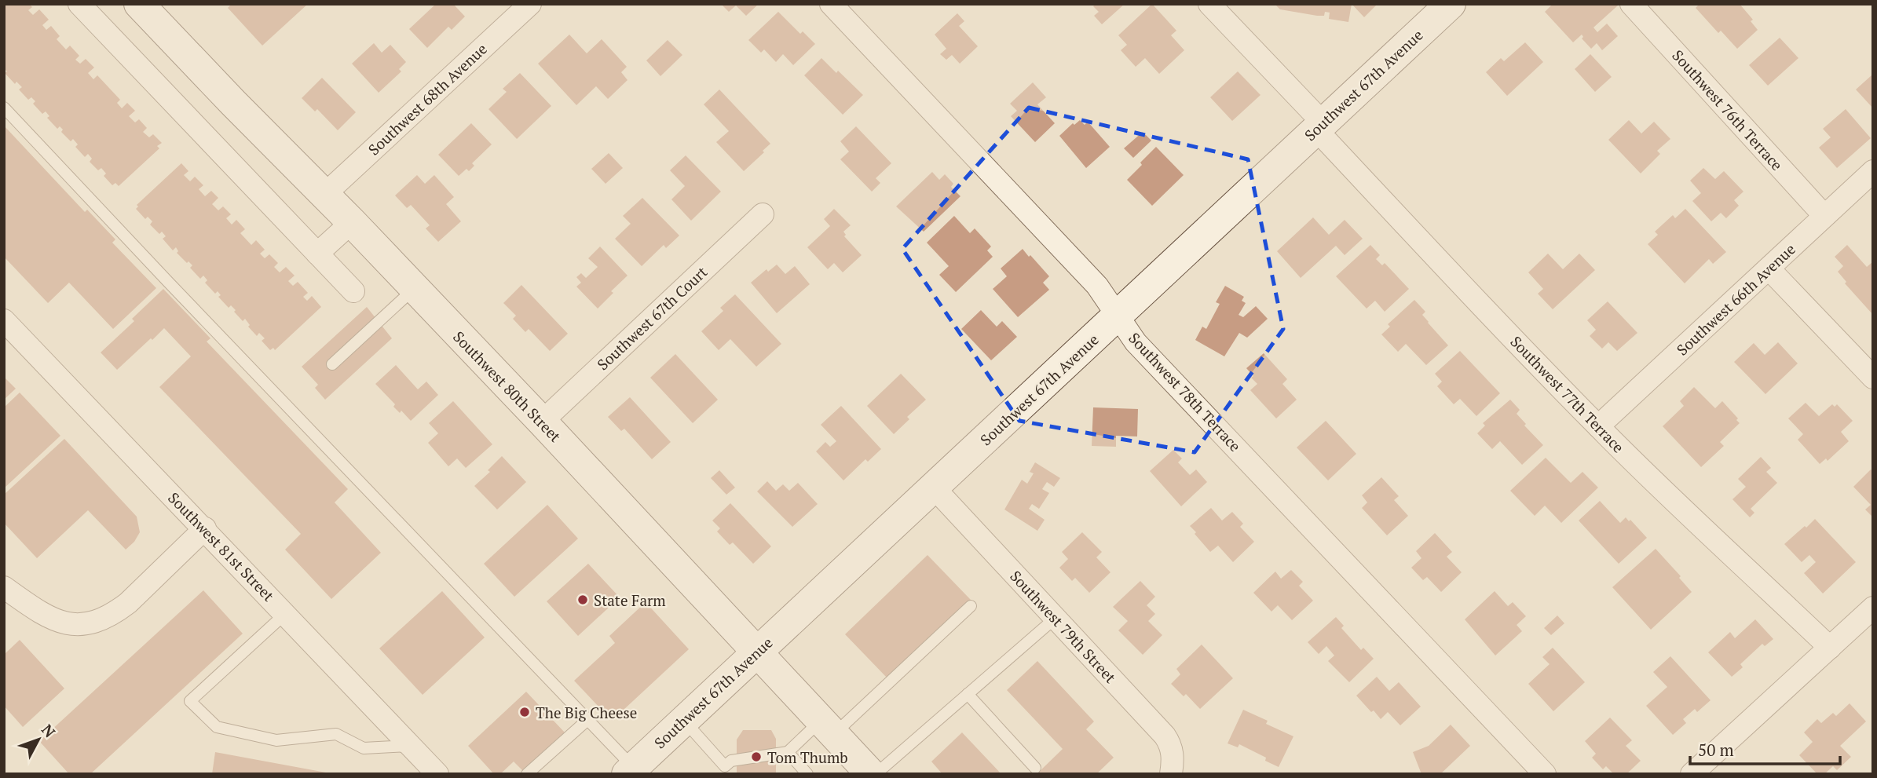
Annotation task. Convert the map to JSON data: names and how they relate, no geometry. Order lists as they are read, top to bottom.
{
  "streets": {
    "main road": ["Southwest 67th Avenue", "Southwest 80th Street"],
    "street": [
      "Southwest 68th Avenue",
      "Southwest 76th Terrace",
      "Southwest 66th Avenue",
      "Southwest 67th Court",
      "Southwest 78th Terrace",
      "Southwest 77th Terrace",
      "Southwest 81st Street",
      "Southwest 79th Street"
    ]
  },
  "crossings": [
    ["Southwest 67th Avenue", "Southwest 80th Street"],
    ["Southwest 67th Avenue", "Southwest 78th Terrace"],
    ["Southwest 67th Avenue", "Southwest 77th Terrace"],
    ["Southwest 67th Avenue", "Southwest 79th Street"],
    ["Southwest 68th Avenue", "Southwest 80th Street"],
    ["Southwest 76th Terrace", "Southwest 66th Avenue"],
    ["Southwest 66th Avenue", "Southwest 77th Terrace"],
    ["Southwest 67th Court", "Southwest 80th Street"]
  ],
  "places": ["State Farm", "The Big Cheese", "Tom Thumb"],
  "scale_bar": "50 m",
  "north": "top right"
}
